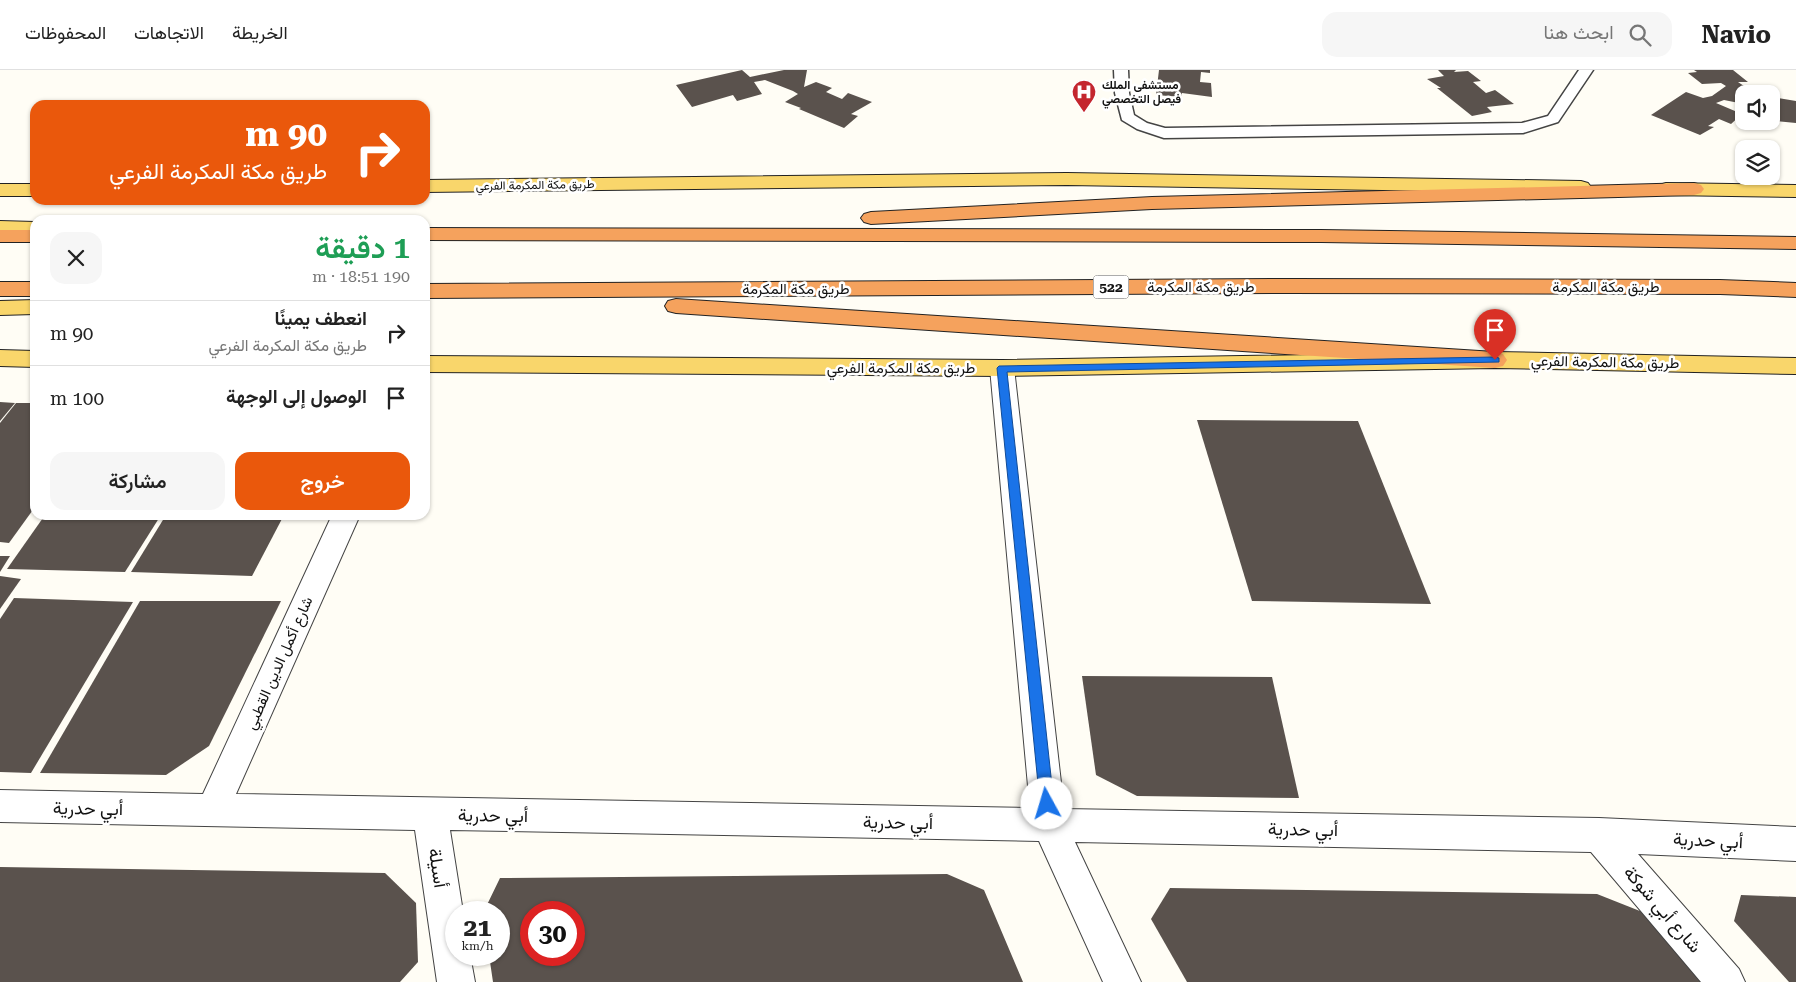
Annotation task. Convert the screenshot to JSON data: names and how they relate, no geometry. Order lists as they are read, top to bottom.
{
  "streets": {
    "highway": ["522", "طريق مكة المكرمة"],
    "main road": ["طريق مكة المكرمة الفرعي"],
    "street": [
      "شارع أكمل الدين القطبي",
      "أبي حدرية",
      "أسيلة",
      "شارع أبي شوكة"
    ]
  },
  "crossings": [
    ["شارع أكمل الدين القطبي", "أبي حدرية"],
    ["أبي حدرية", "أسيلة"],
    ["أبي حدرية", "شارع أبي شوكة"]
  ],
  "places": {
    "hospital": ["مستشفى الملك فيصل التخصصي"]
  },
  "page": {
    "header": "Navio",
    "search": "ابحث هنا",
    "nav": ["الخريطة", "الاتجاهات", "المحفوظات"],
    "turn": ["90 m", "طريق مكة المكرمة الفرعي"],
    "heading": ["1 دقيقة", "190 m · 18:51"],
    "list": [
      {
        "name": "انعطف يمينًا",
        "note": "طريق مكة المكرمة الفرعي",
        "value": "90 m"
      },
      {
        "name": "الوصول إلى الوجهة",
        "value": "100 m"
      }
    ],
    "buttons": ["خروج", "مشاركة"],
    "speed": "21 km/h",
    "limit": "30"
  }
}
